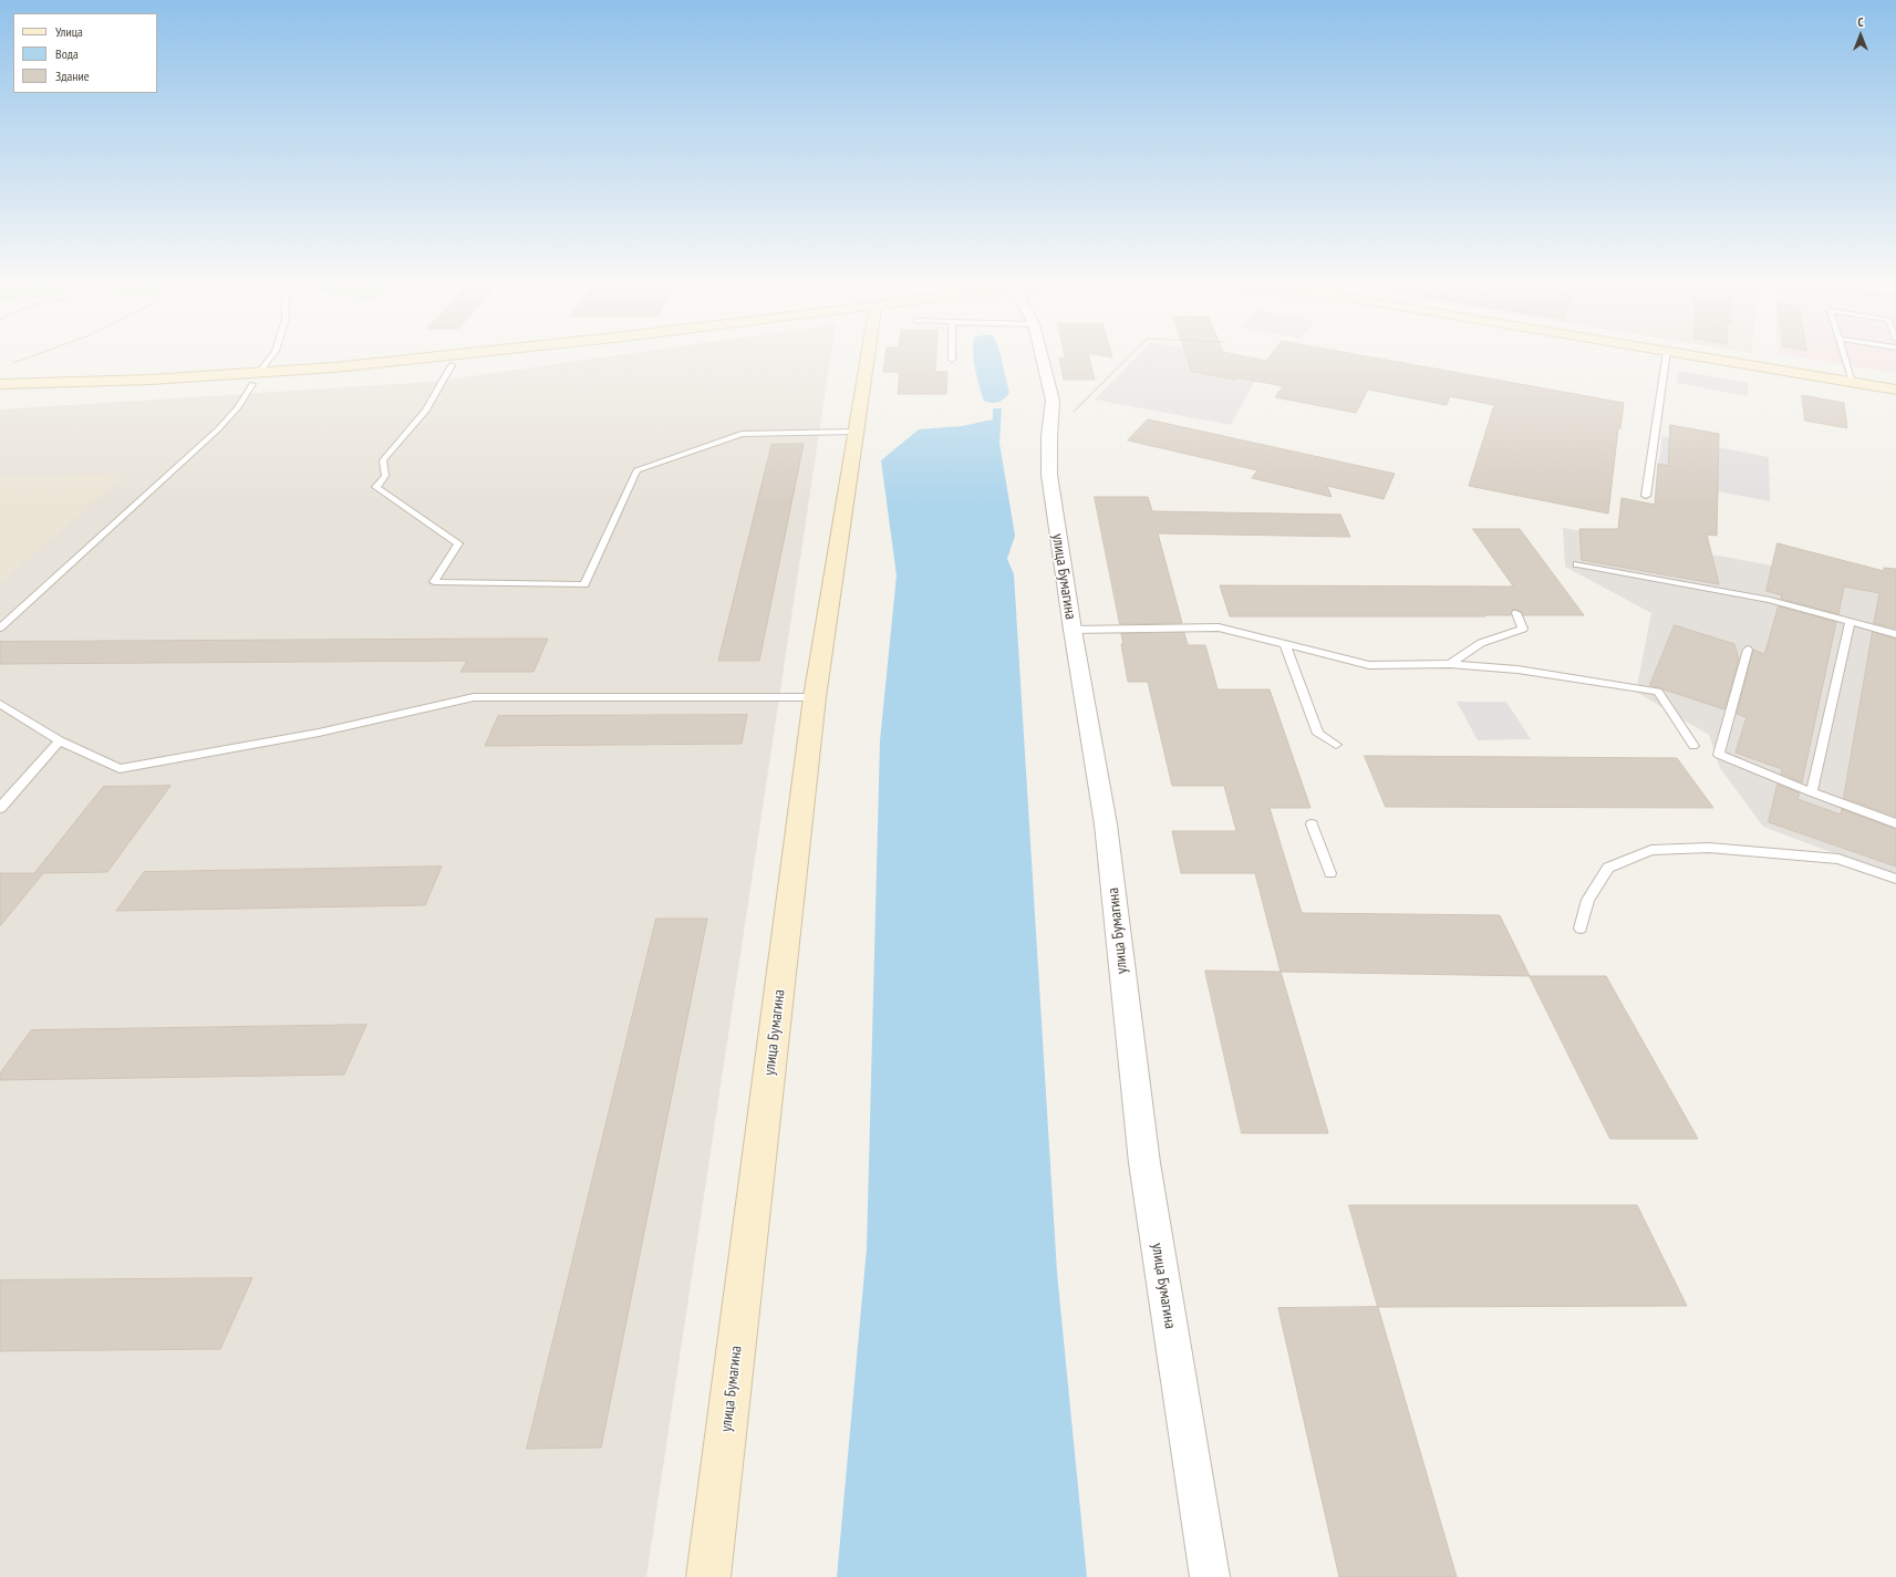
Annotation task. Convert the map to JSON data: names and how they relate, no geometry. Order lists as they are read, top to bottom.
{
  "streets": {
    "main road": ["улица Бумагина"]
  },
  "legend": ["Улица", "Вода", "Здание"],
  "north": "top"
}
